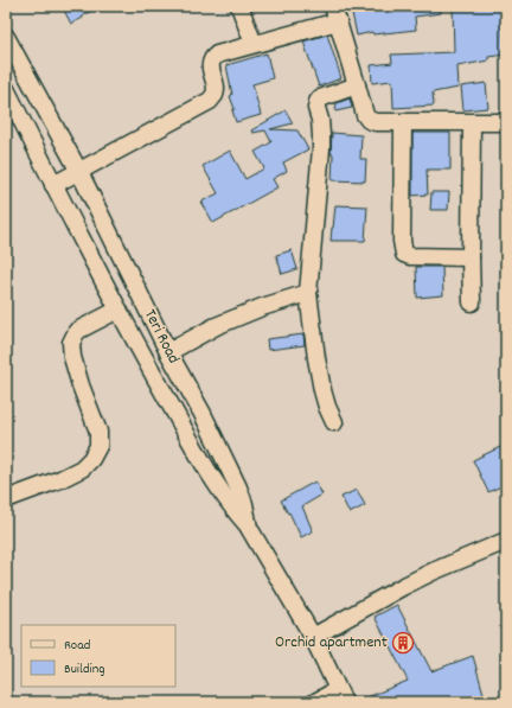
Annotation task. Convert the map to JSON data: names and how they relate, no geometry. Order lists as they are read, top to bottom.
{
  "streets": {
    "street": ["Teri Road"]
  },
  "places": {
    "building": ["Orchid apartment"]
  },
  "legend": ["Road", "Building"]
}
